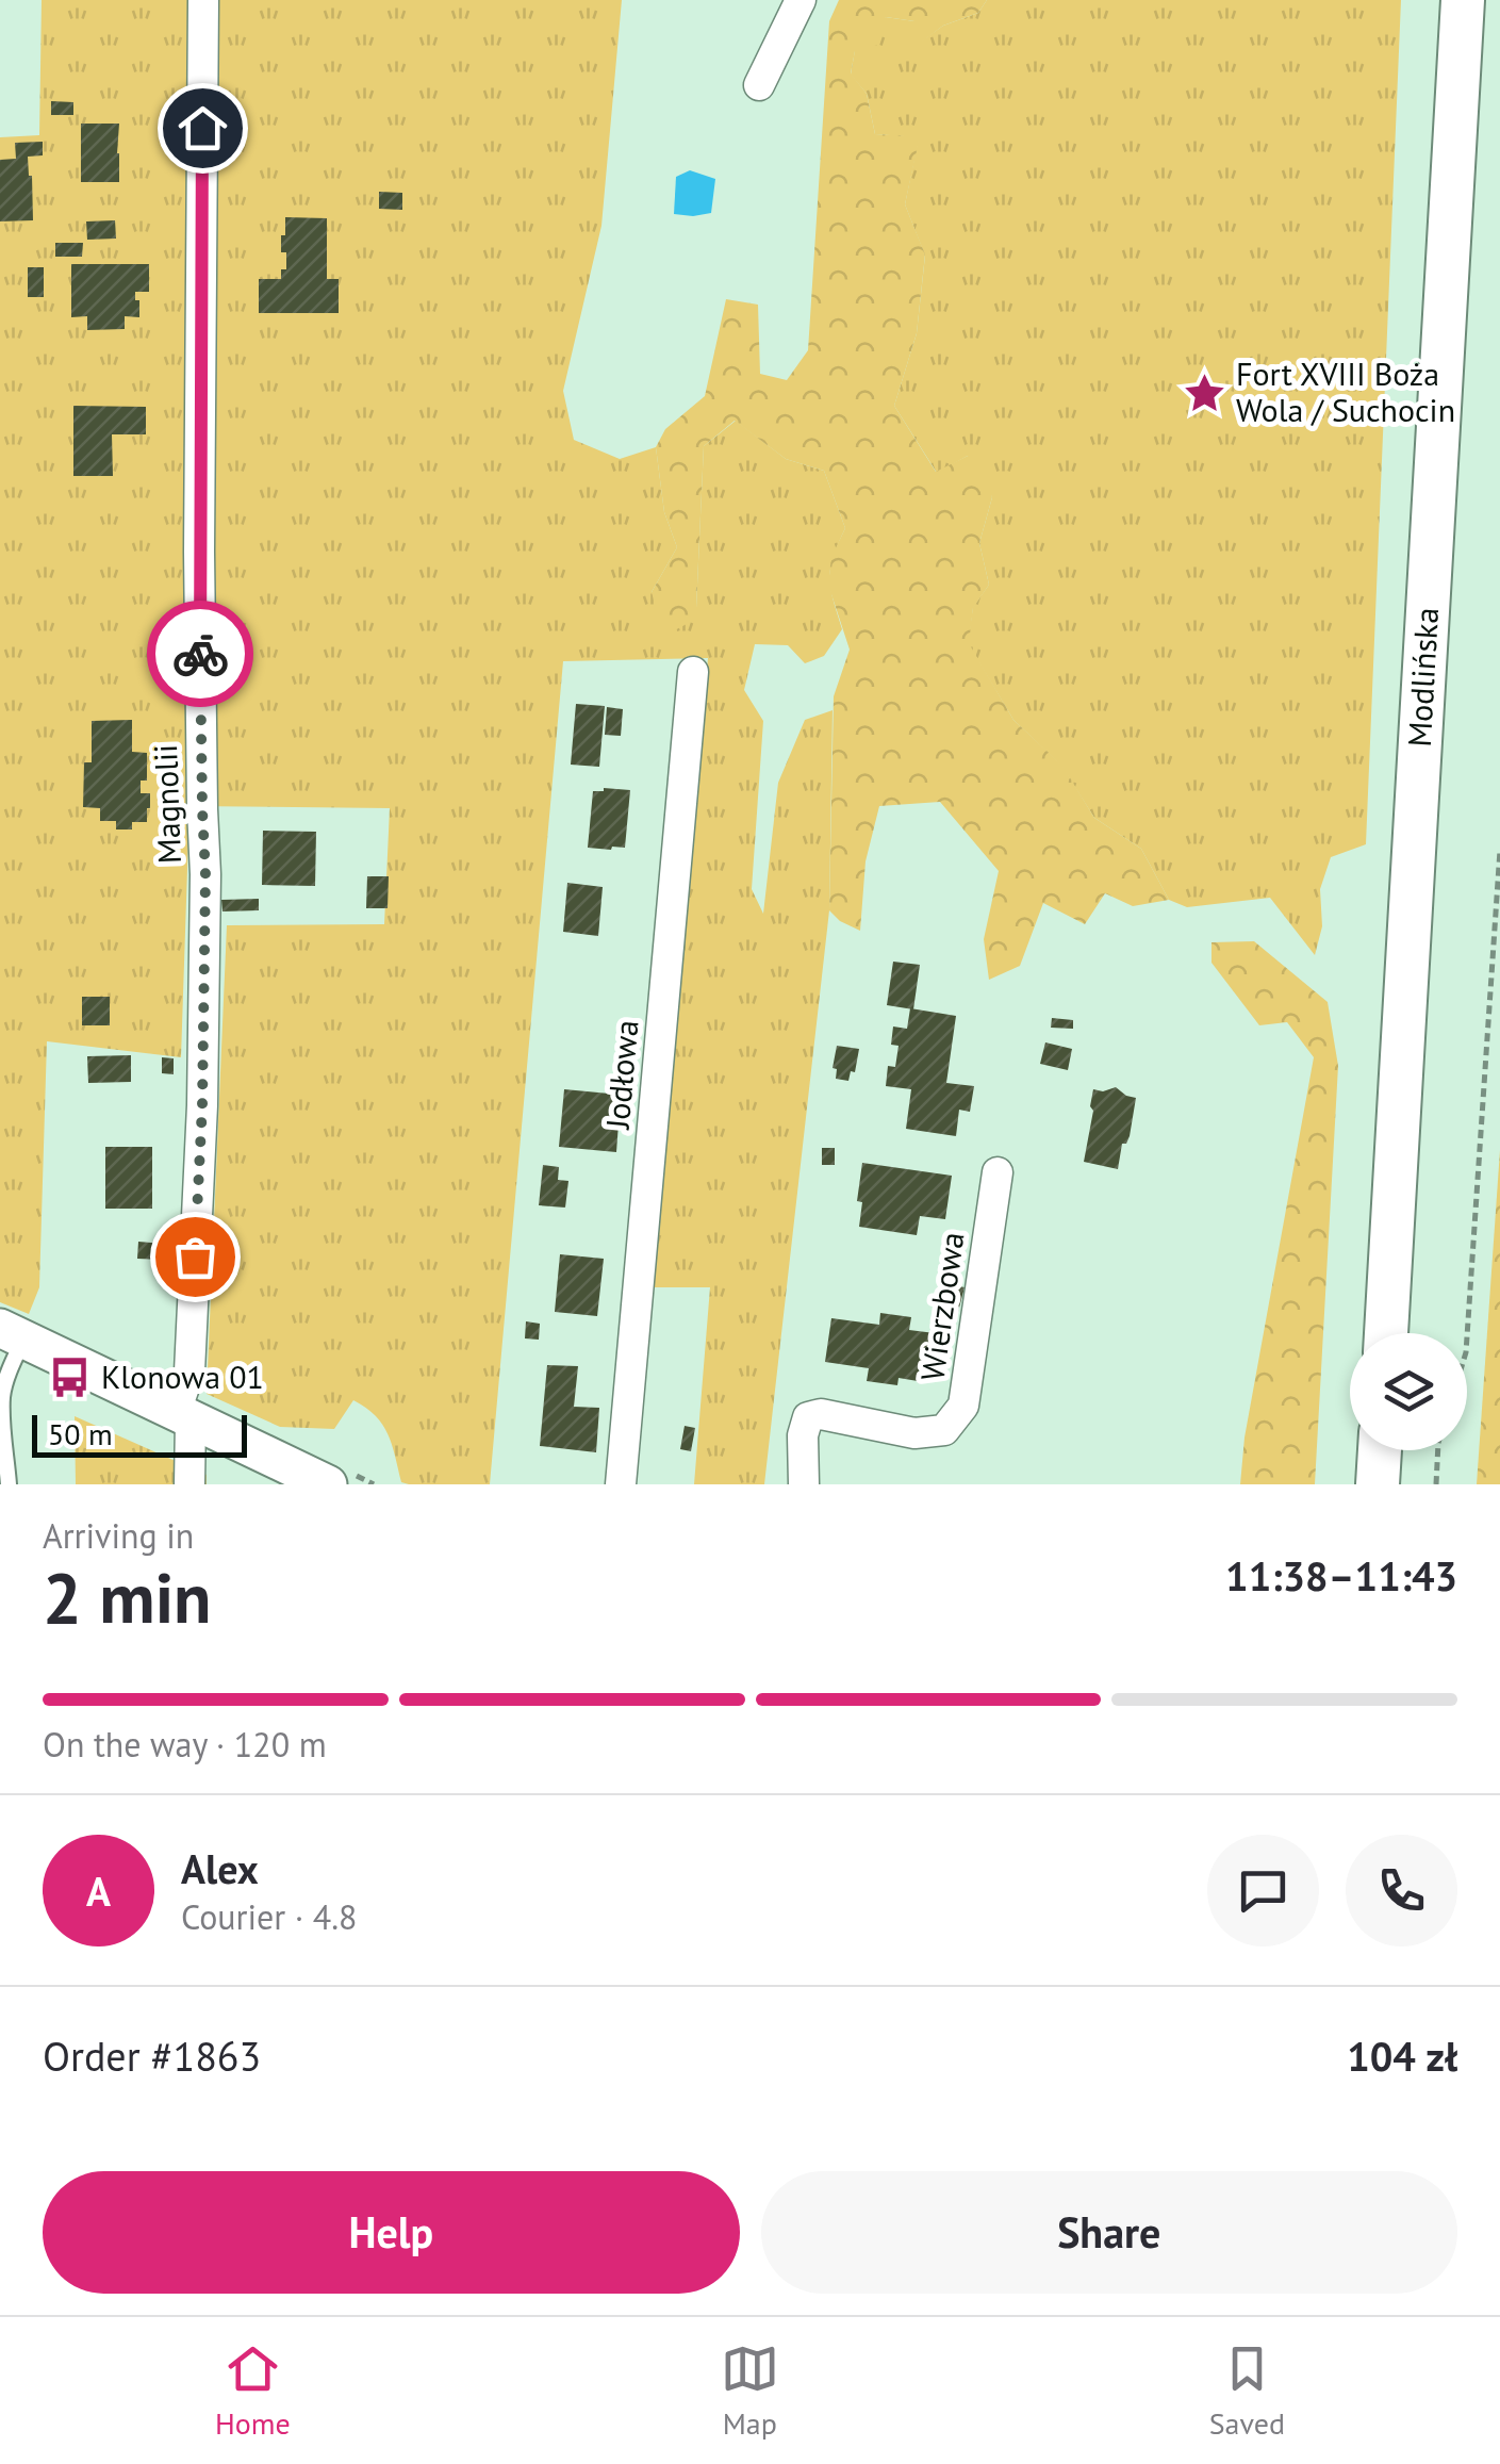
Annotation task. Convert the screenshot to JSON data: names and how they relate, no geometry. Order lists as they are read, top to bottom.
{
  "streets": {
    "main road": ["Modlińska"],
    "street": ["Magnolii", "Jodłowa", "Wierzbowa"]
  },
  "places": {
    "place": ["Fort XVIII Boża Wola / Suchocin"],
    "bus stop": ["Klonowa 01"]
  },
  "scale_bar": "50 m",
  "page": {
    "scale": "50 m",
    "heading": ["2 min", "Arriving in", "11:38–11:43"],
    "panel": [
      "Alex",
      "Courier · 4.8",
      "Order #1863",
      "104 zł"
    ],
    "bar": "On the way · 120 m",
    "round": "A",
    "buttons": ["Help", "Share"],
    "tabs": ["Home", "Map", "Saved"]
  }
}
